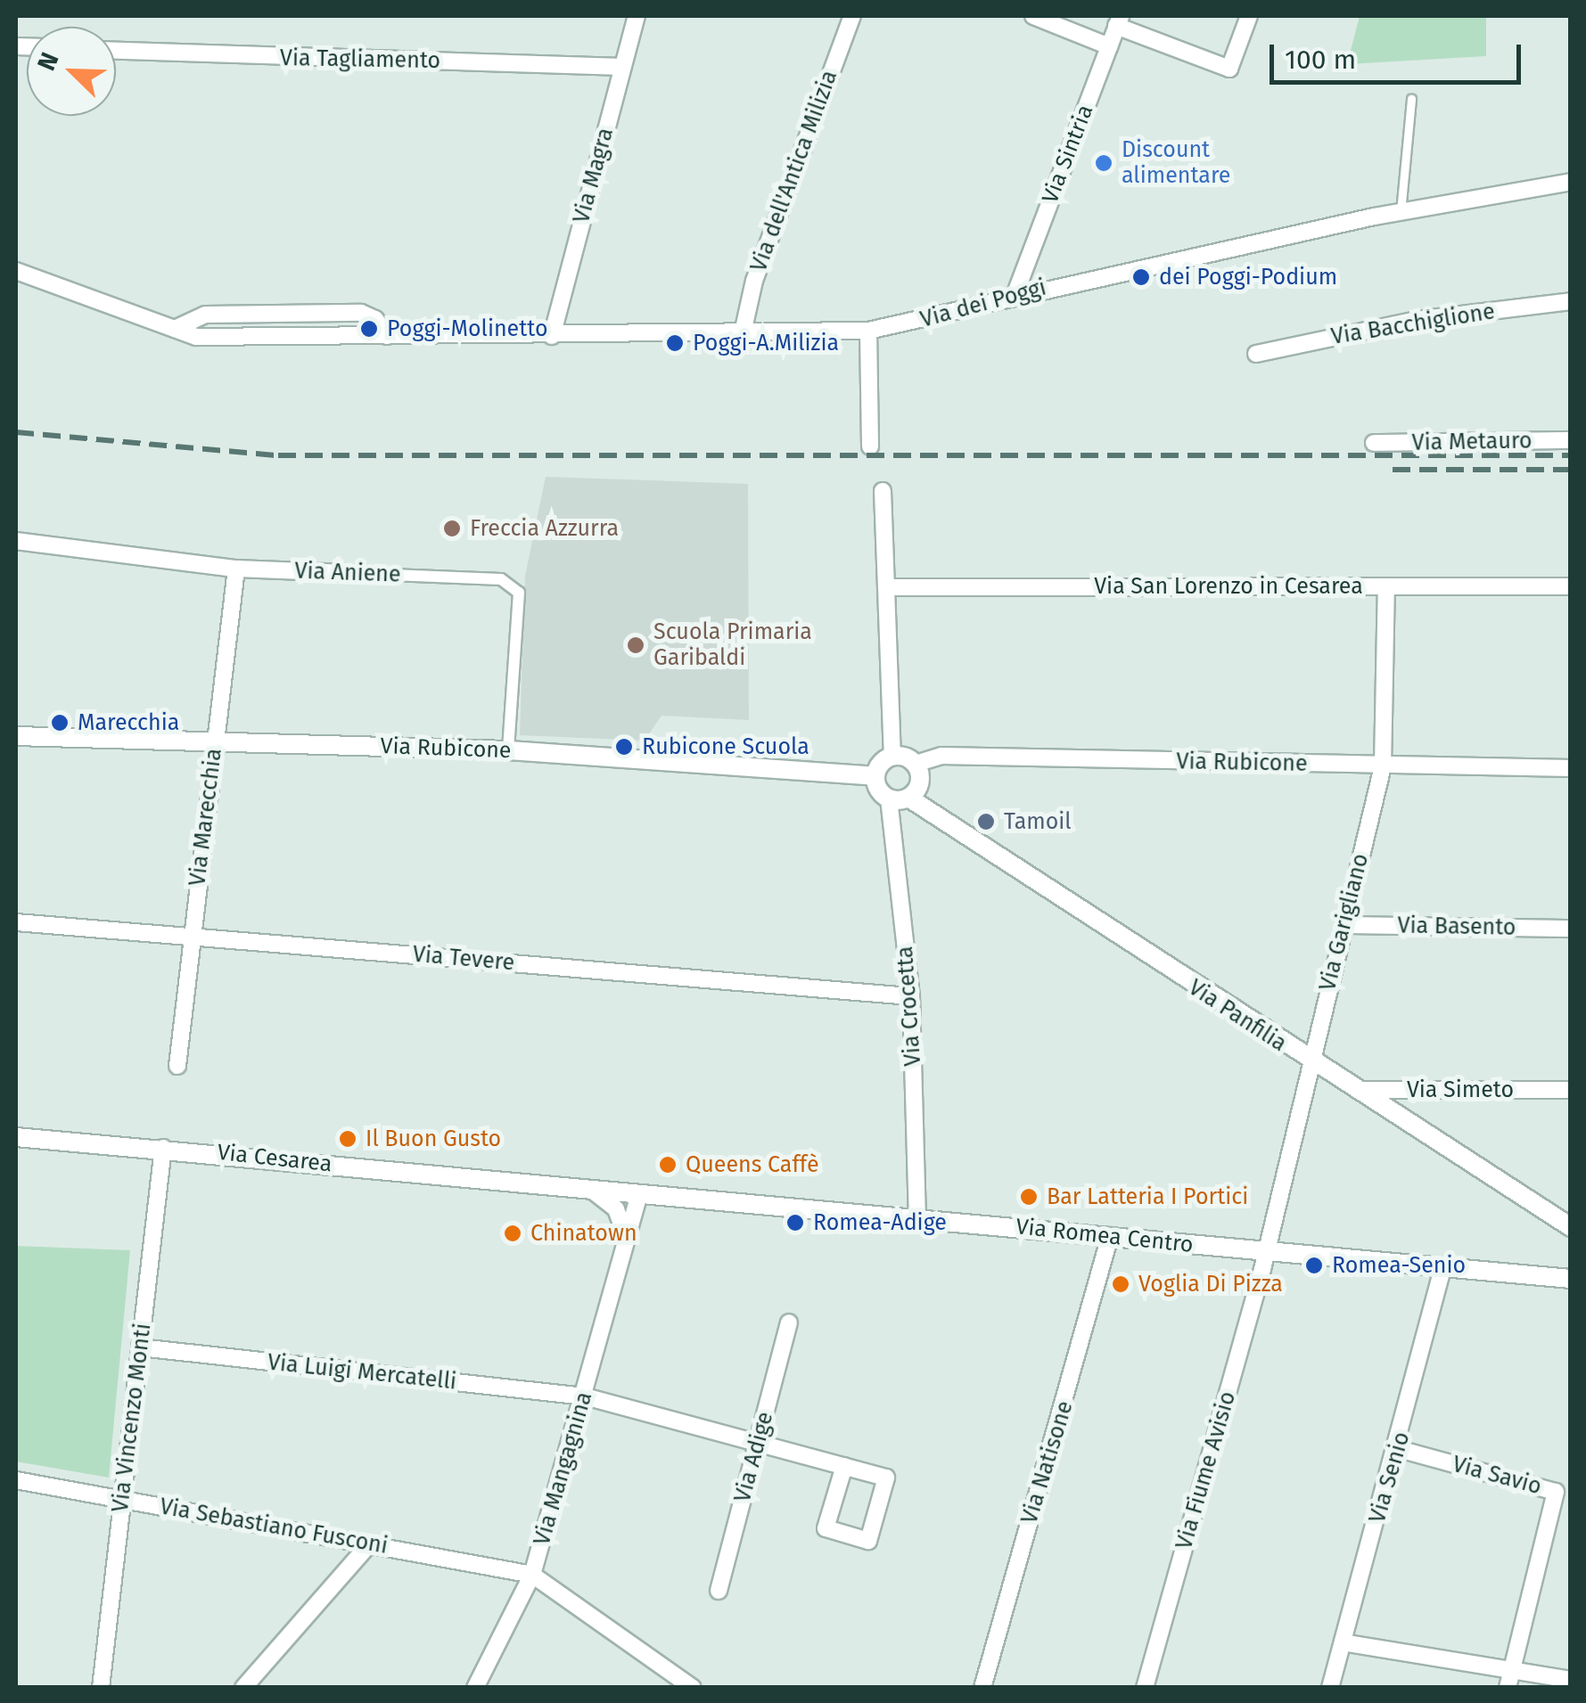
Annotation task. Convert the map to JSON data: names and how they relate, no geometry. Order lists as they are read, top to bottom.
{
  "streets": {
    "street": [
      "Via Tagliamento",
      "Via Sintria",
      "Via dell'Antica Milizia",
      "Via Magra",
      "Via dei Poggi",
      "Via Bacchiglione",
      "Via Metauro",
      "Via Aniene",
      "Via San Lorenzo in Cesarea",
      "Via Rubicone",
      "Via Marecchia",
      "Via Garigliano",
      "Via Basento",
      "Via Tevere",
      "Via Crocetta",
      "Via Panfilia",
      "Via Simeto",
      "Via Cesarea",
      "Via Romea Centro",
      "Via Luigi Mercatelli",
      "Via Vincenzo Monti",
      "Via Adige",
      "Via Natisone",
      "Via Mangagnina",
      "Via Fiume Avisio",
      "Via Savio",
      "Via Senio",
      "Via Sebastiano Fusconi"
    ]
  },
  "crossings": [
    ["Via Tagliamento", "Via Magra"],
    ["Via Sintria", "Via dei Poggi"],
    ["Via dell'Antica Milizia", "Via dei Poggi"],
    ["Via Magra", "Via dei Poggi"],
    ["Via Aniene", "Via Rubicone"],
    ["Via Aniene", "Via Marecchia"],
    ["Via San Lorenzo in Cesarea", "Via Garigliano"],
    ["Via Rubicone", "Via Marecchia"],
    ["Via Rubicone", "Via Garigliano"],
    ["Via Rubicone", "Via Crocetta"],
    ["Via Rubicone", "Via Panfilia"],
    ["Via Marecchia", "Via Tevere"],
    ["Via Garigliano", "Via Basento"],
    ["Via Garigliano", "Via Panfilia"],
    ["Via Garigliano", "Via Romea Centro"],
    ["Via Garigliano", "Via Fiume Avisio"],
    ["Via Tevere", "Via Crocetta"],
    ["Via Crocetta", "Via Panfilia"],
    ["Via Crocetta", "Via Romea Centro"],
    ["Via Panfilia", "Via Simeto"],
    ["Via Cesarea", "Via Romea Centro"],
    ["Via Cesarea", "Via Vincenzo Monti"],
    ["Via Cesarea", "Via Mangagnina"],
    ["Via Romea Centro", "Via Natisone"],
    ["Via Romea Centro", "Via Mangagnina"],
    ["Via Romea Centro", "Via Fiume Avisio"],
    ["Via Romea Centro", "Via Senio"],
    ["Via Luigi Mercatelli", "Via Vincenzo Monti"],
    ["Via Luigi Mercatelli", "Via Adige"],
    ["Via Luigi Mercatelli", "Via Mangagnina"],
    ["Via Vincenzo Monti", "Via Sebastiano Fusconi"],
    ["Via Mangagnina", "Via Sebastiano Fusconi"],
    ["Via Savio", "Via Senio"]
  ],
  "places": [
    "Discount alimentare",
    "dei Poggi-Podium",
    "Poggi-Molinetto",
    "Poggi-A.Milizia",
    "Freccia Azzurra",
    "Scuola Primaria Garibaldi",
    "Marecchia",
    "Rubicone Scuola",
    "Tamoil",
    "Il Buon Gusto",
    "Queens Caffè",
    "Bar Latteria I Portici",
    "Romea-Adige",
    "Chinatown",
    "Romea-Senio",
    "Voglia Di Pizza"
  ],
  "scale_bar": "100 m",
  "north": "top left"
}
